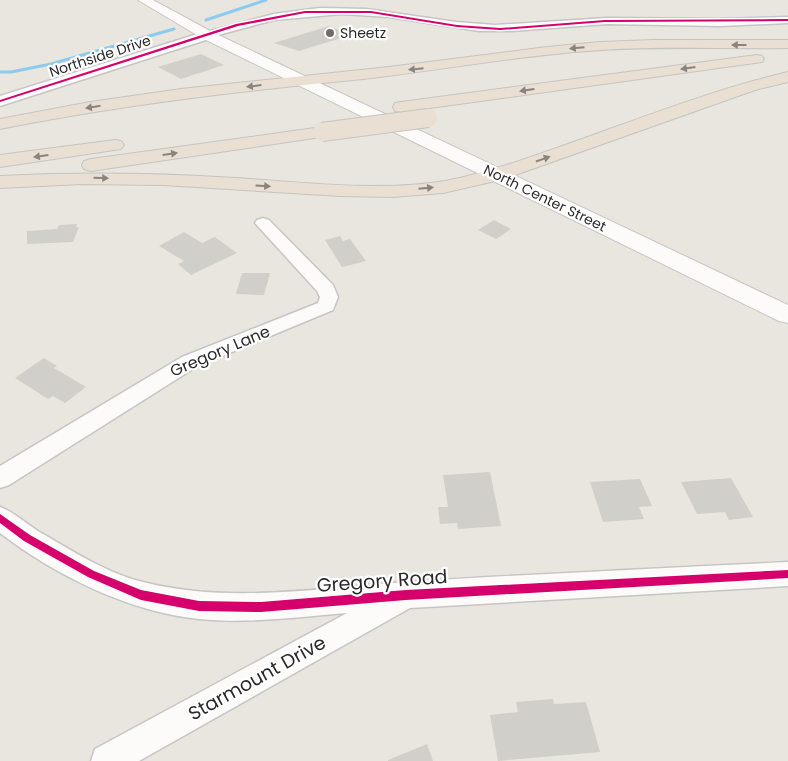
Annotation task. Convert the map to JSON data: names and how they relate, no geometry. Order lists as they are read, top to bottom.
{
  "streets": {
    "main road": ["North Center Street"],
    "street": [
      "Northside Drive",
      "Gregory Lane",
      "Gregory Road",
      "Starmount Drive"
    ]
  },
  "crossings": [
    ["Northside Drive", "North Center Street"],
    ["Gregory Road", "Starmount Drive"]
  ],
  "places": ["Sheetz"]
}
